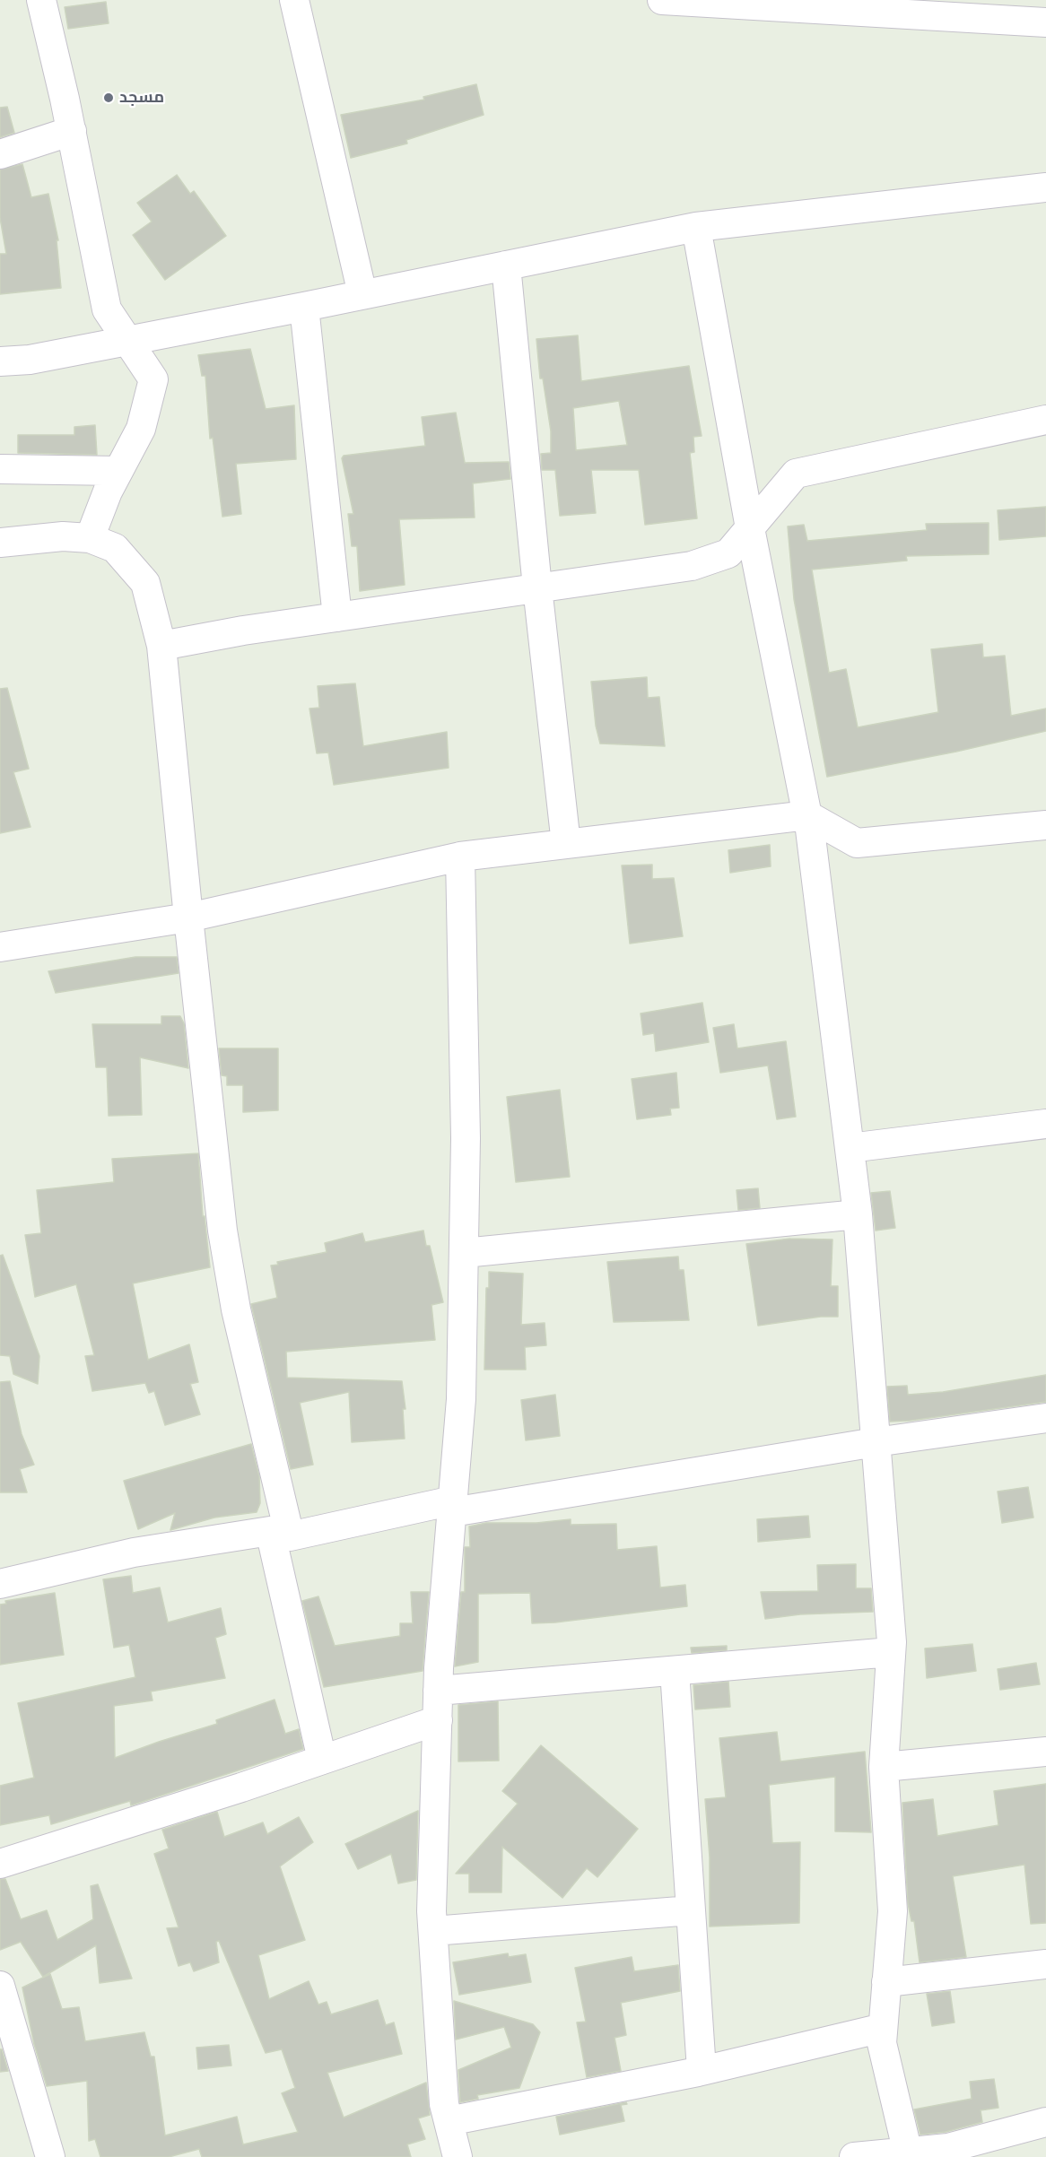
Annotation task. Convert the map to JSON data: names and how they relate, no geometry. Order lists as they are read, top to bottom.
{
  "places": ["مسجد"]
}
